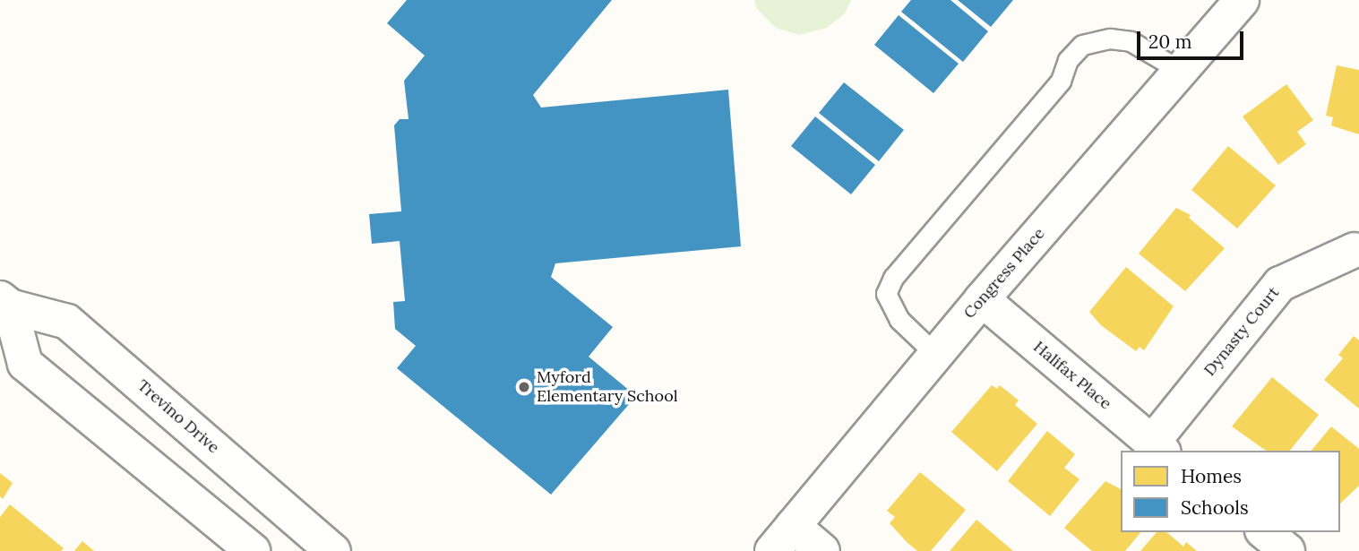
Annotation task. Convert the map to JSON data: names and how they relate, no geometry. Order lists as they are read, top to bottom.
{
  "streets": {
    "street": [
      "Congress Place",
      "Dynasty Court",
      "Halifax Place",
      "Trevino Drive"
    ]
  },
  "crossings": [
    ["Congress Place", "Halifax Place"],
    ["Dynasty Court", "Halifax Place"]
  ],
  "places": ["Myford Elementary School"],
  "legend": ["Homes", "Schools"],
  "scale_bar": "20 m"
}
